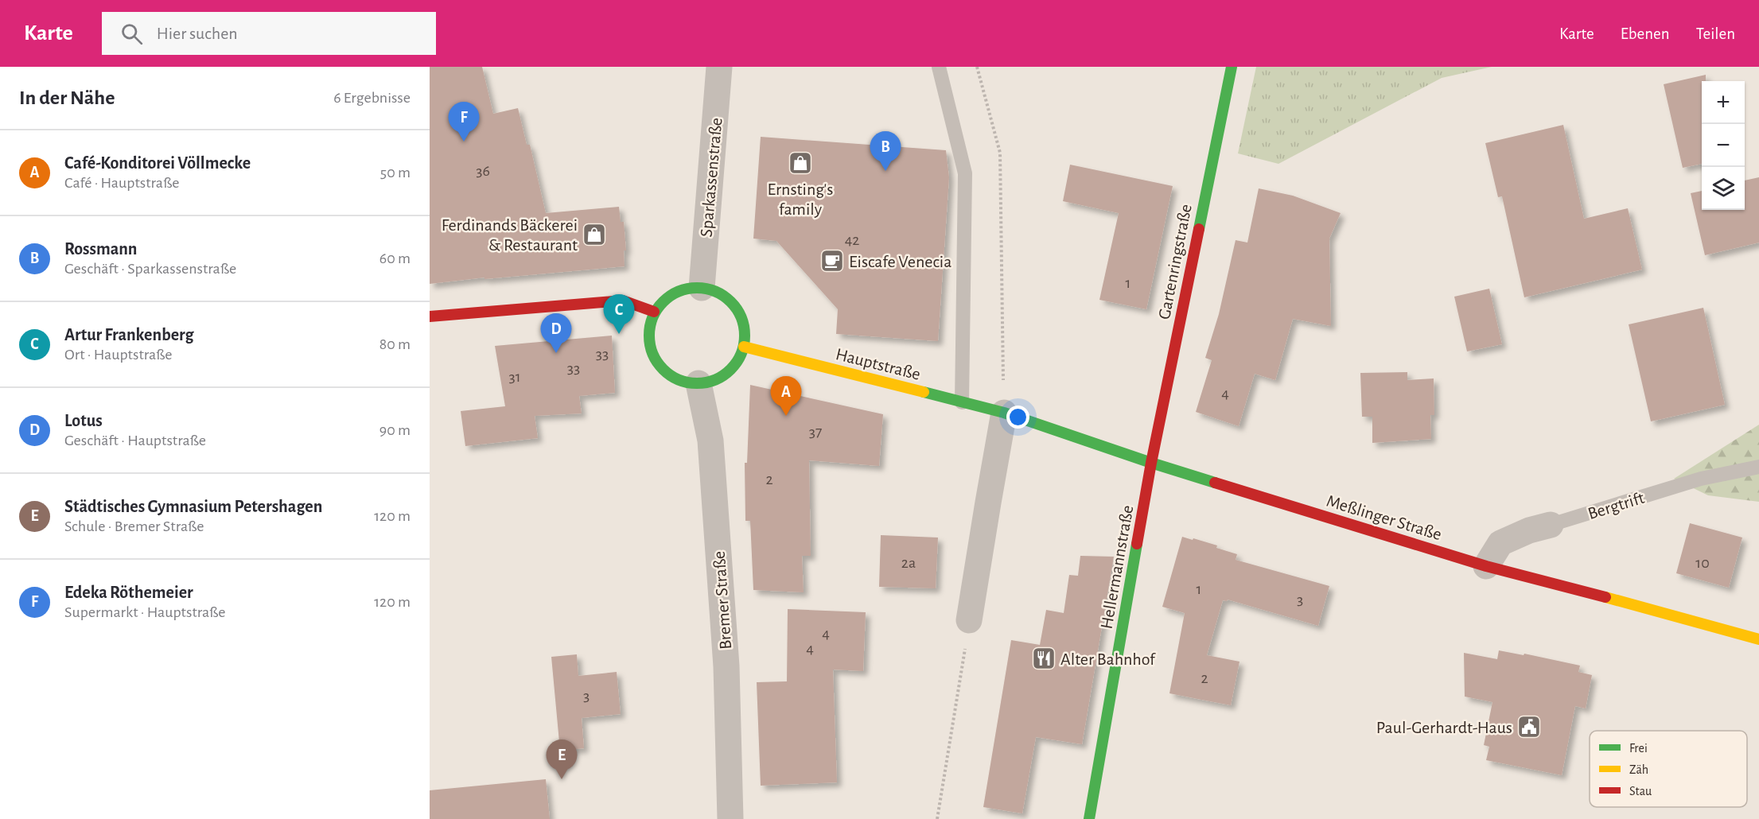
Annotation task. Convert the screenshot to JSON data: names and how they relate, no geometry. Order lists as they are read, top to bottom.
{
  "streets": {
    "street": [
      "Sparkassenstraße",
      "Gartenringstraße",
      "Hauptstraße",
      "Bergtrift",
      "Meßlinger Straße",
      "Hellermannstraße",
      "Bremer Straße"
    ]
  },
  "crossings": [
    ["Sparkassenstraße", "Hauptstraße"],
    ["Sparkassenstraße", "Bremer Straße"],
    ["Gartenringstraße", "Meßlinger Straße"],
    ["Gartenringstraße", "Hellermannstraße"],
    ["Hauptstraße", "Meßlinger Straße"],
    ["Hauptstraße", "Bremer Straße"],
    ["Bergtrift", "Meßlinger Straße"],
    ["Meßlinger Straße", "Hellermannstraße"]
  ],
  "places": {
    "shop": ["Ernsting's family", "Ferdinands Bäckerei & Restaurant"],
    "cafe": ["Eiscafe Venecia"],
    "restaurant": ["Alter Bahnhof"],
    "public building": ["Paul-Gerhardt-Haus"]
  },
  "house_numbers": [
    "36",
    "42",
    "1",
    "33",
    "33",
    "31",
    "4",
    "37",
    "2",
    "2a",
    "10",
    "1",
    "3",
    "4",
    "4",
    "2",
    "3"
  ],
  "legend": ["Frei", "Zäh", "Stau"],
  "page": {
    "header": "Karte",
    "search": "Hier suchen",
    "nav": ["Karte", "Ebenen", "Teilen"],
    "heading": ["In der Nähe", "6 Ergebnisse"],
    "map_buttons": ["+", "−"],
    "pins": [
      "F",
      "B",
      "C",
      "D",
      "A",
      "E"
    ],
    "list": [
      {
        "mark": "A",
        "name": "Café-Konditorei Völlmecke",
        "note": "Café · Hauptstraße",
        "value": "50 m"
      },
      {
        "mark": "B",
        "name": "Rossmann",
        "note": "Geschäft · Sparkassenstraße",
        "value": "60 m"
      },
      {
        "mark": "C",
        "name": "Artur Frankenberg",
        "note": "Ort · Hauptstraße",
        "value": "80 m"
      },
      {
        "mark": "D",
        "name": "Lotus",
        "note": "Geschäft · Hauptstraße",
        "value": "90 m"
      },
      {
        "mark": "E",
        "name": "Städtisches Gymnasium Petershagen",
        "note": "Schule · Bremer Straße",
        "value": "120 m"
      },
      {
        "mark": "F",
        "name": "Edeka Röthemeier",
        "note": "Supermarkt · Hauptstraße",
        "value": "120 m"
      }
    ]
  }
}
